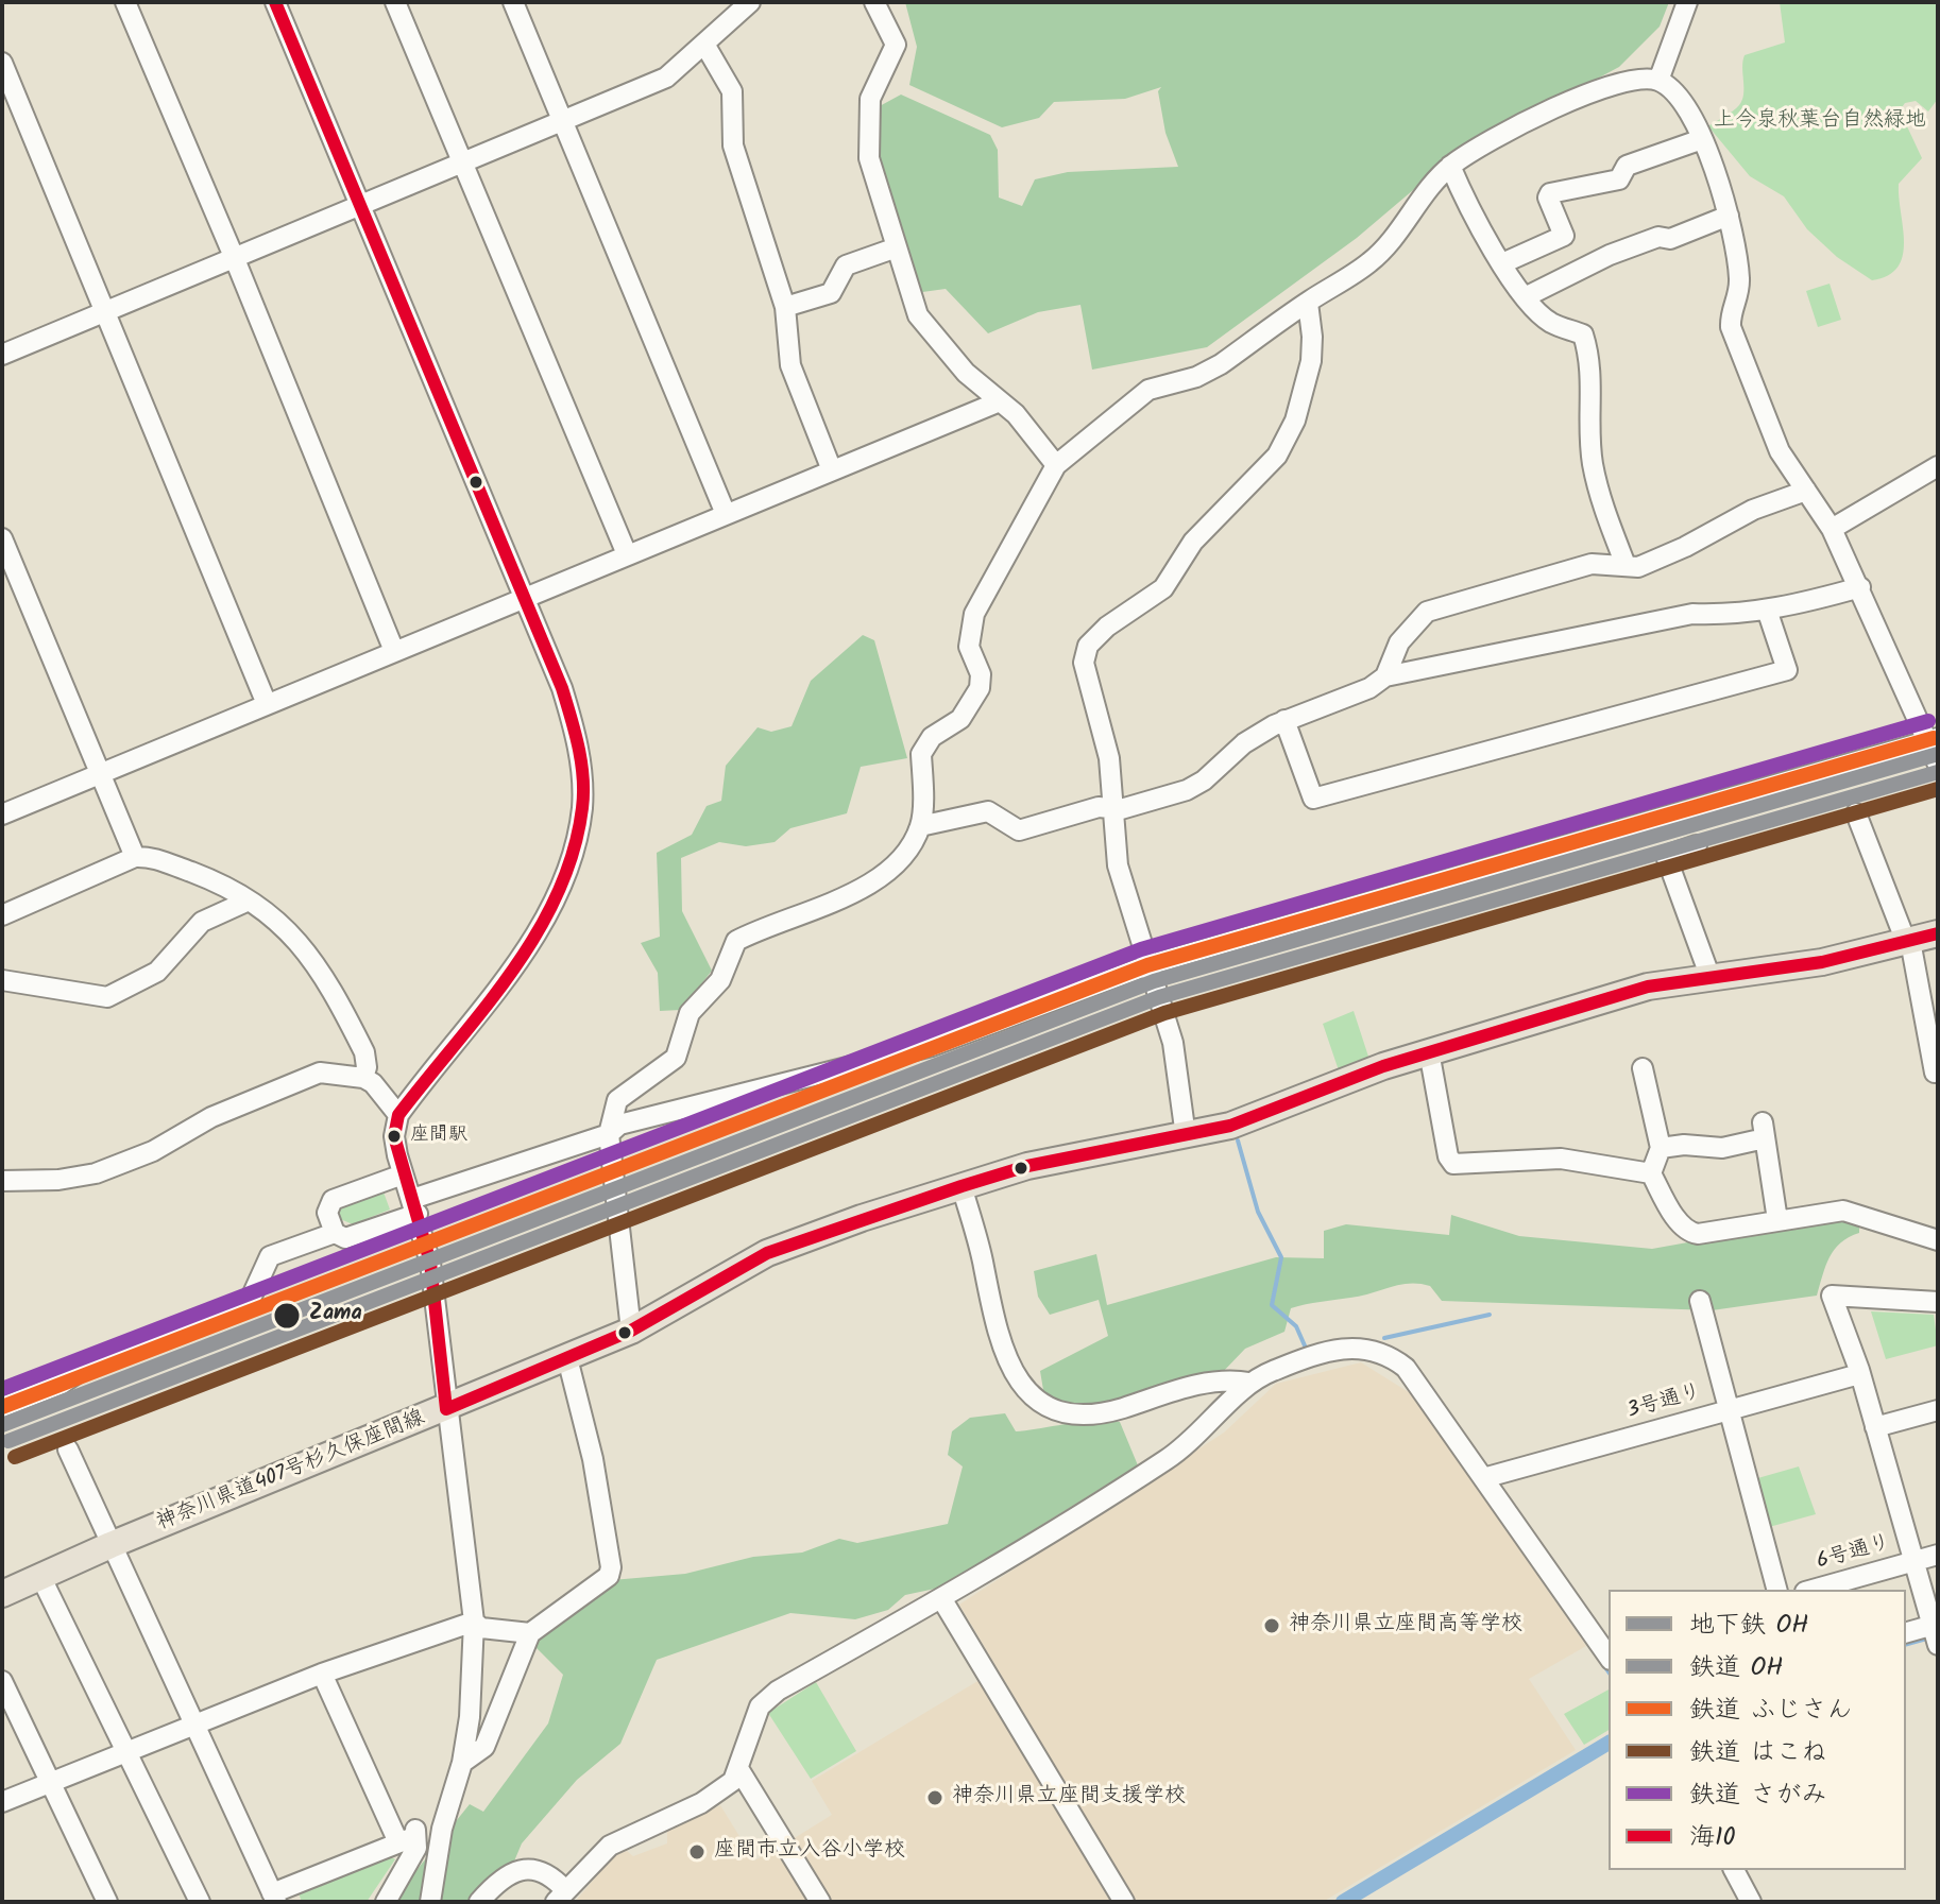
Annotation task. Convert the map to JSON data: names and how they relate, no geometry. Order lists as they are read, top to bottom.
{
  "streets": {
    "main road": ["神奈川県道407号杉久保座間線"],
    "street": ["3号通り", "6号通り"]
  },
  "parks": ["上今泉秋葉台自然緑地"],
  "places": [
    "座間駅",
    "Zama",
    "神奈川県立座間高等学校",
    "神奈川県立座間支援学校",
    "座間市立入谷小学校"
  ],
  "lines": [
    "transit line 海10",
    "rail line さがみ",
    "rail line ふじさん",
    "metro line OH",
    "rail line OH",
    "rail line はこね"
  ],
  "legend": [
    "地下鉄 OH",
    "鉄道 OH",
    "鉄道 ふじさん",
    "鉄道 はこね",
    "鉄道 さがみ",
    "海10"
  ]
}
